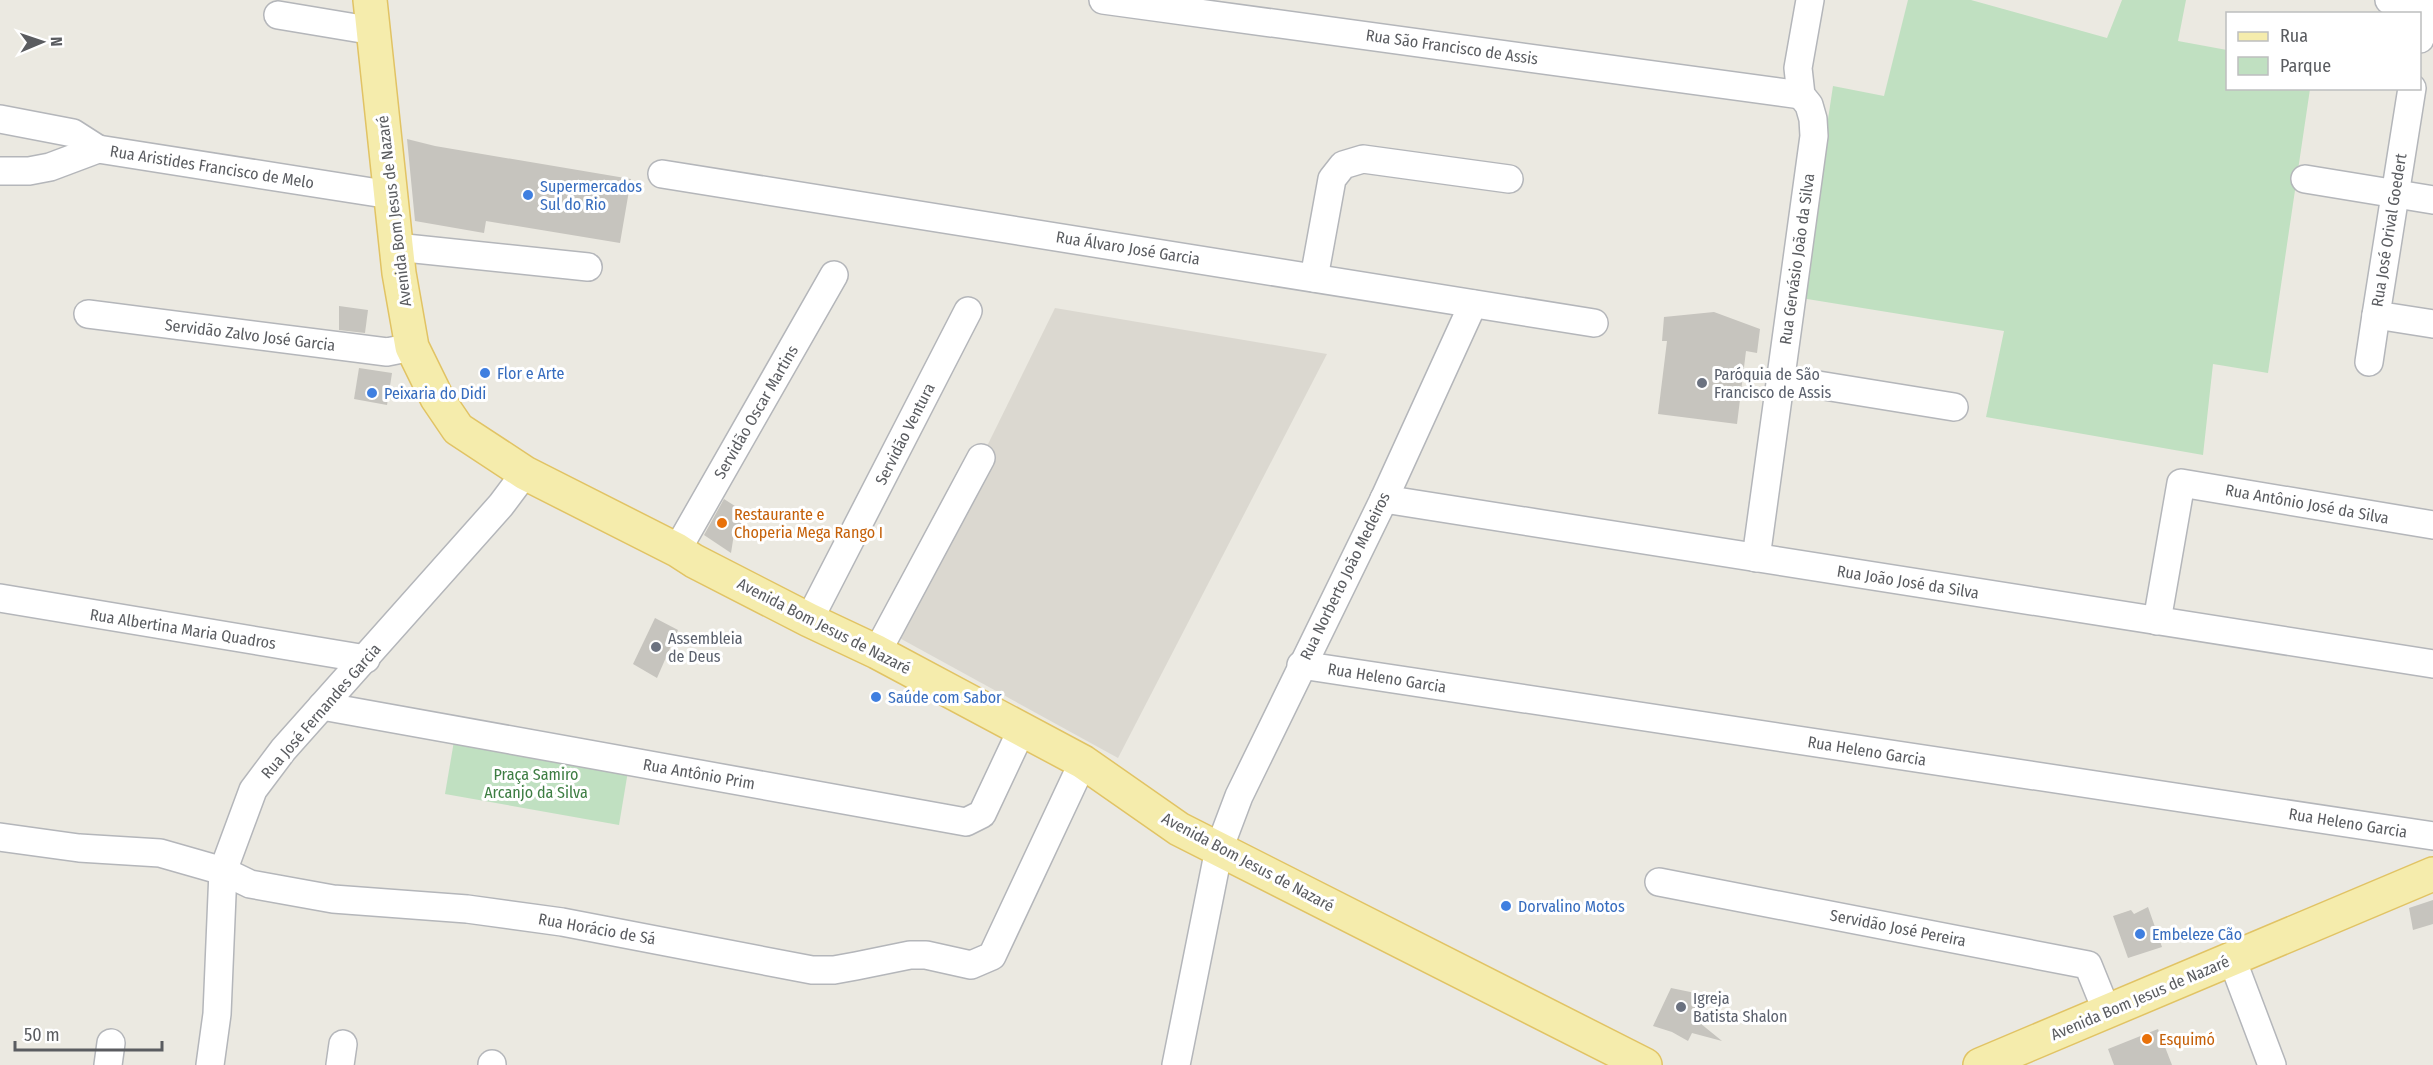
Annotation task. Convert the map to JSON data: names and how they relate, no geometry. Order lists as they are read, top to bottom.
{
  "streets": {
    "main road": ["Avenida Bom Jesus de Nazaré"],
    "street": [
      "Rua São Francisco de Assis",
      "Rua Aristides Francisco de Melo",
      "Rua José Orival Goedert",
      "Rua Álvaro José Garcia",
      "Rua Gervásio João da Silva",
      "Servidão Zalvo José Garcia",
      "Servidão Oscar Martins",
      "Servidão Ventura",
      "Rua Antônio José da Silva",
      "Rua Norberto João Medeiros",
      "Rua João José da Silva",
      "Rua Albertina Maria Quadros",
      "Rua Heleno Garcia",
      "Rua José Fernandes Garcia",
      "Rua Antônio Prim",
      "Servidão José Pereira",
      "Rua Horácio de Sá"
    ]
  },
  "crossings": [
    ["Rua São Francisco de Assis", "Rua Gervásio João da Silva"],
    ["Rua Aristides Francisco de Melo", "Avenida Bom Jesus de Nazaré"],
    ["Avenida Bom Jesus de Nazaré", "Servidão Zalvo José Garcia"],
    ["Avenida Bom Jesus de Nazaré", "Servidão Oscar Martins"],
    ["Avenida Bom Jesus de Nazaré", "Servidão Ventura"],
    ["Avenida Bom Jesus de Nazaré", "Rua Norberto João Medeiros"],
    ["Avenida Bom Jesus de Nazaré", "Rua José Fernandes Garcia"],
    ["Avenida Bom Jesus de Nazaré", "Rua Antônio Prim"],
    ["Avenida Bom Jesus de Nazaré", "Servidão José Pereira"],
    ["Avenida Bom Jesus de Nazaré", "Rua Horácio de Sá"],
    ["Rua Álvaro José Garcia", "Rua Norberto João Medeiros"],
    ["Rua Gervásio João da Silva", "Rua João José da Silva"],
    ["Rua Antônio José da Silva", "Rua João José da Silva"],
    ["Rua Norberto João Medeiros", "Rua João José da Silva"],
    ["Rua Norberto João Medeiros", "Rua Heleno Garcia"],
    ["Rua Albertina Maria Quadros", "Rua José Fernandes Garcia"],
    ["Rua José Fernandes Garcia", "Rua Antônio Prim"],
    ["Rua José Fernandes Garcia", "Rua Horácio de Sá"]
  ],
  "parks": ["Praça Samiro Arcanjo da Silva"],
  "places": [
    "Supermercados Sul do Rio",
    "Flor e Arte",
    "Paróquia de São Francisco de Assis",
    "Peixaria do Didi",
    "Restaurante e Choperia Mega Rango I",
    "Assembleia de Deus",
    "Saúde com Sabor",
    "Dorvalino Motos",
    "Embeleze Cão",
    "Igreja Batista Shalon",
    "Esquimó"
  ],
  "legend": ["Rua", "Parque"],
  "scale_bar": "50 m",
  "north": "right"
}
